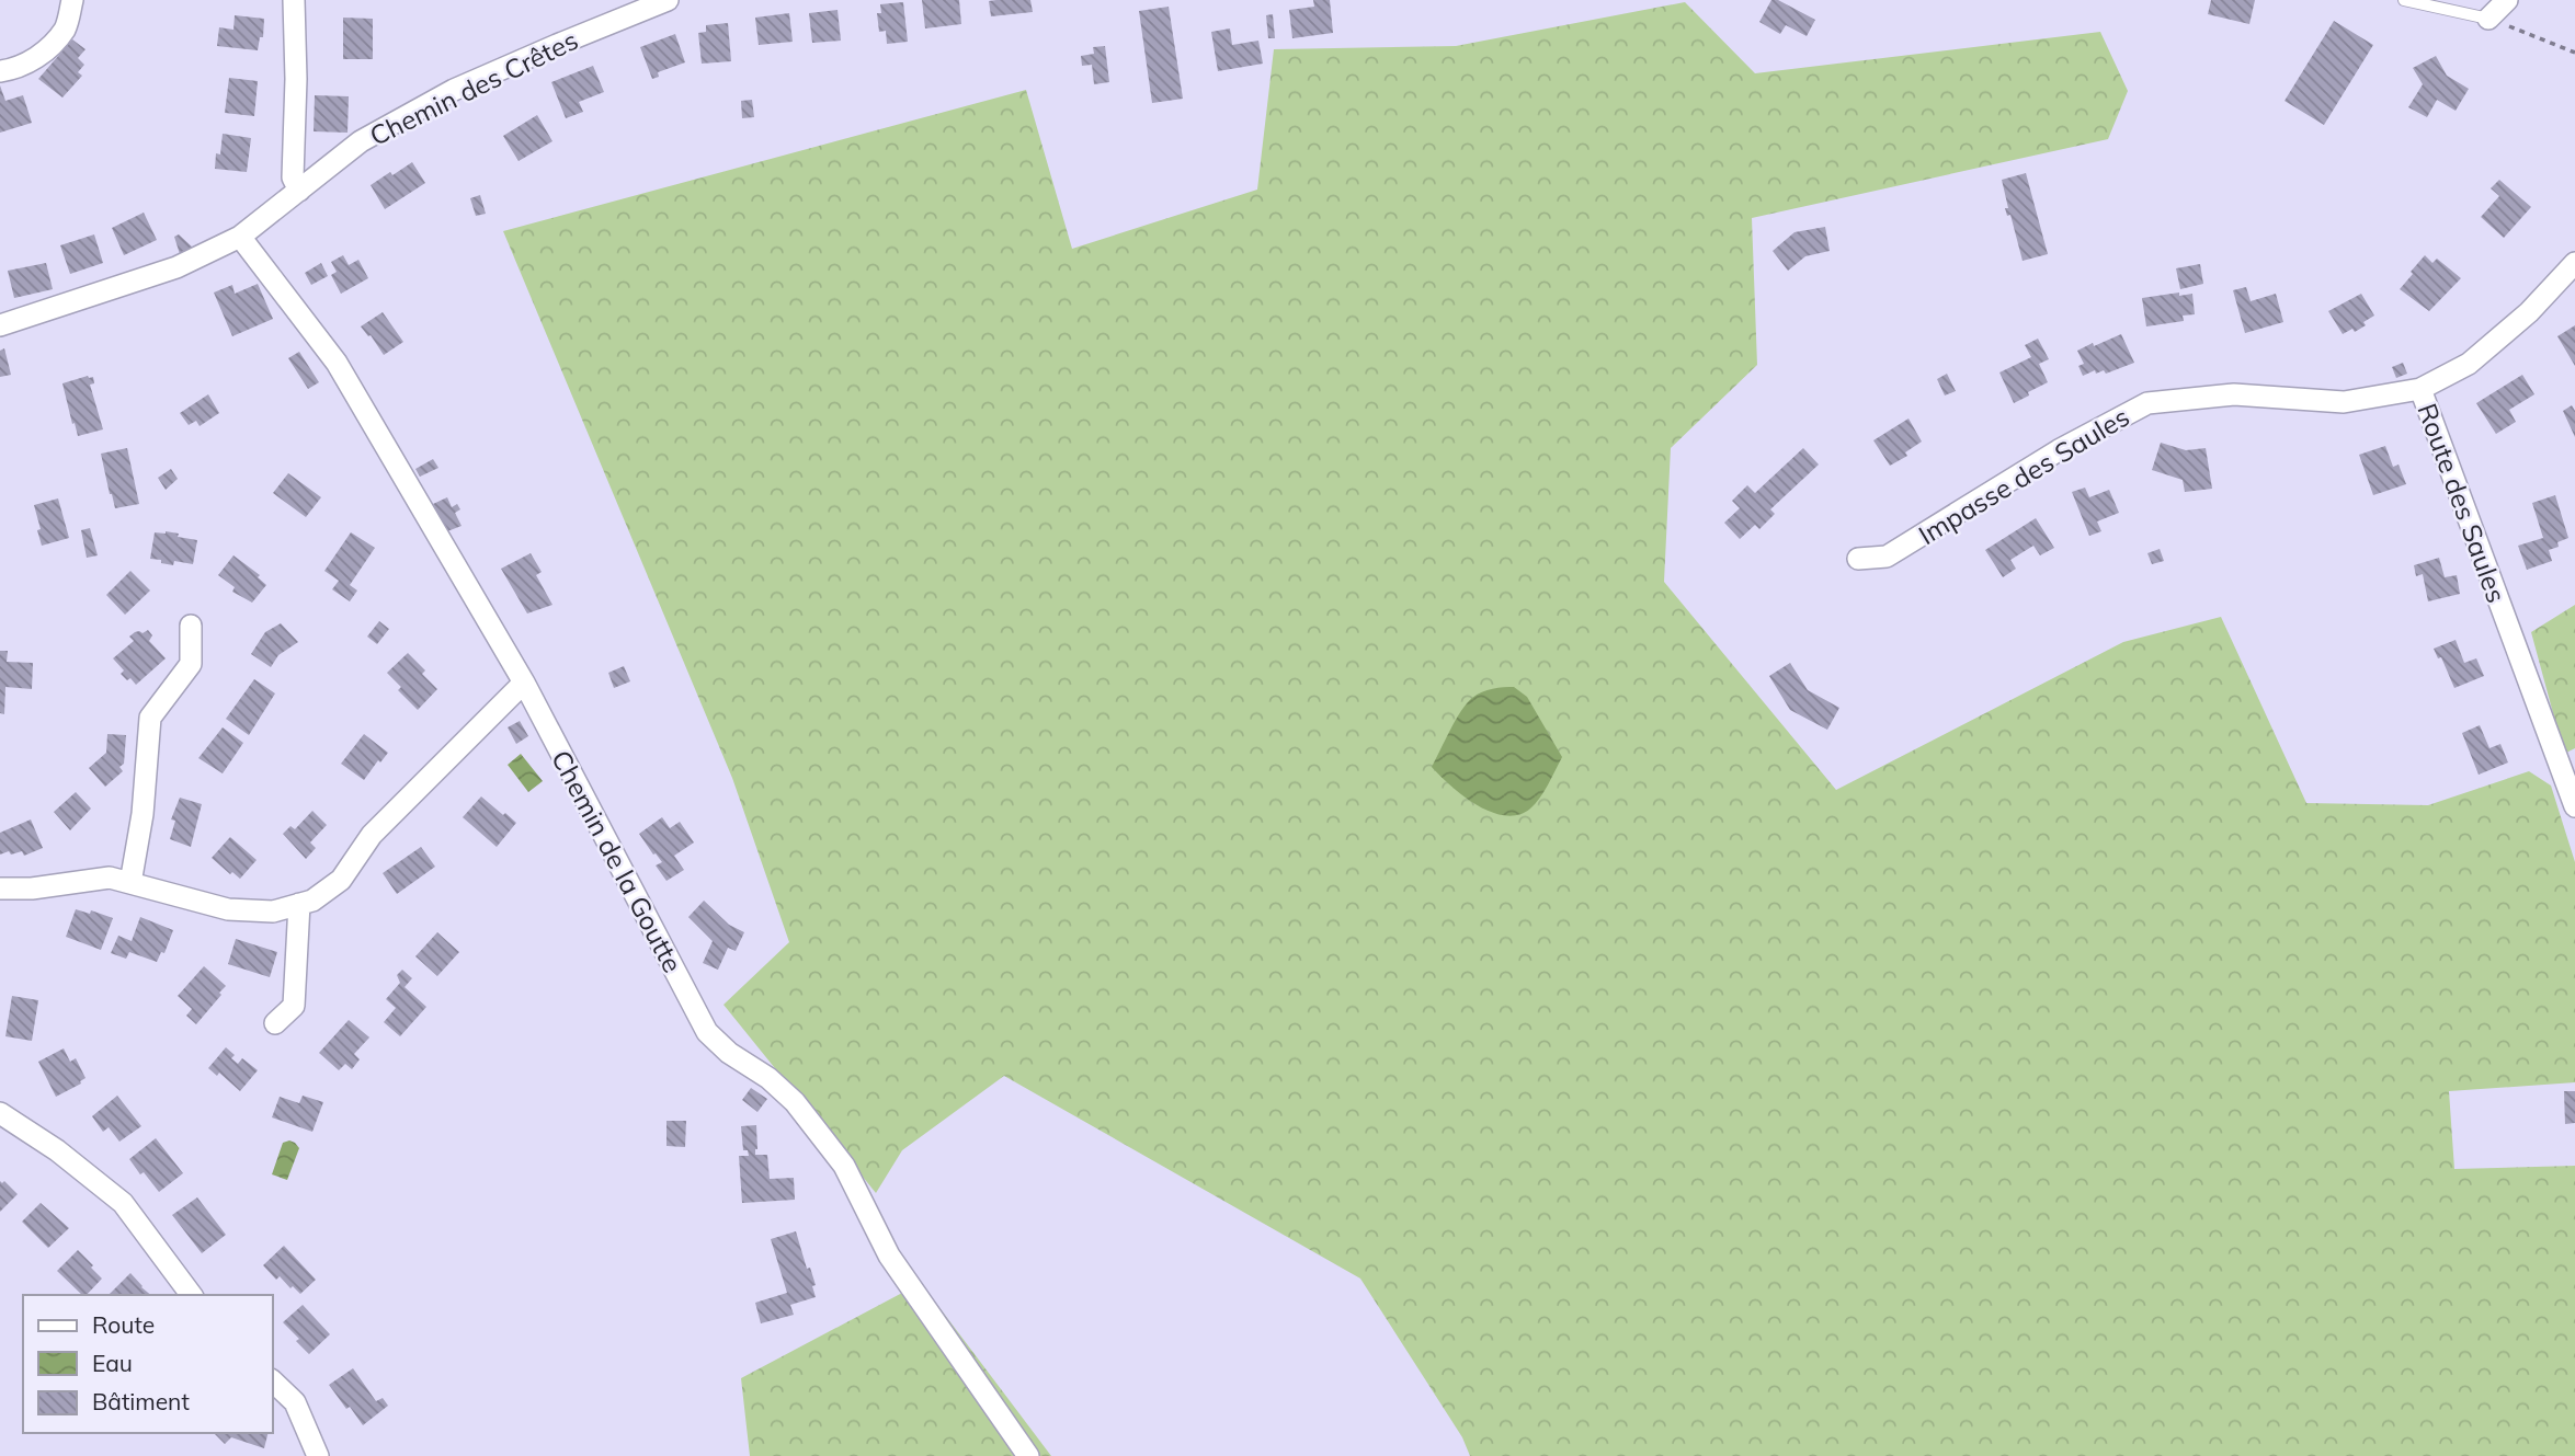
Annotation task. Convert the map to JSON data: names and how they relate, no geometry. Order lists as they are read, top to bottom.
{
  "streets": {
    "street": [
      "Chemin des Crêtes",
      "Impasse des Saules",
      "Route des Saules",
      "Chemin de la Goutte"
    ]
  },
  "crossings": [
    ["Chemin des Crêtes", "Chemin de la Goutte"],
    ["Impasse des Saules", "Route des Saules"]
  ],
  "legend": ["Route", "Eau", "Bâtiment"]
}
